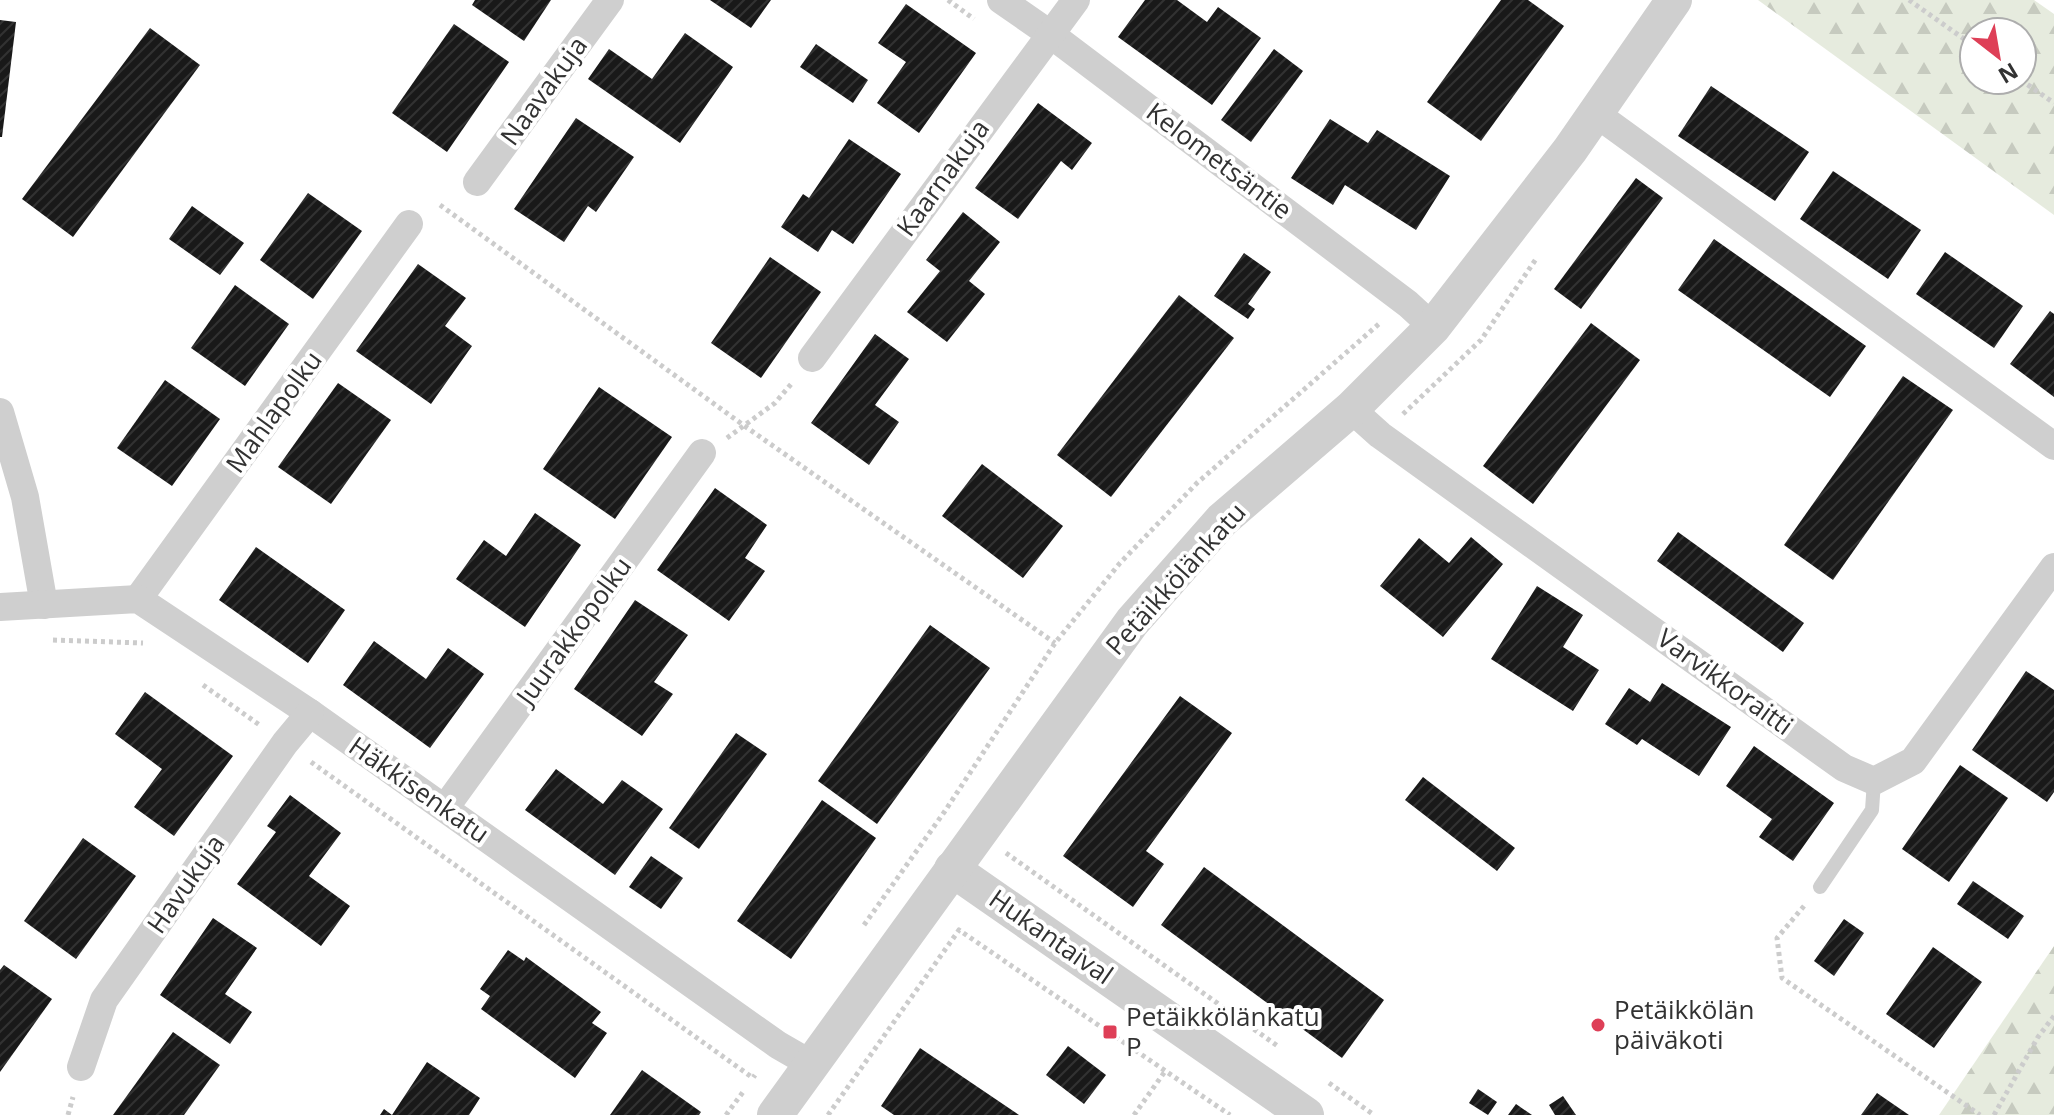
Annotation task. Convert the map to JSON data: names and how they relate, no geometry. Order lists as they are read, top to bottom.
{
  "streets": {
    "street": [
      "Naavakuja",
      "Kelometsäntie",
      "Kaarnakuja",
      "Mahlapolku",
      "Petäikkölänkatu",
      "Juurakkopolku",
      "Varvikkoraitti",
      "Häkkisenkatu",
      "Havukuja",
      "Hukantaival"
    ]
  },
  "crossings": [
    ["Kelometsäntie", "Kaarnakuja"],
    ["Kelometsäntie", "Petäikkölänkatu"],
    ["Mahlapolku", "Häkkisenkatu"],
    ["Petäikkölänkatu", "Varvikkoraitti"],
    ["Petäikkölänkatu", "Häkkisenkatu"],
    ["Petäikkölänkatu", "Hukantaival"],
    ["Juurakkopolku", "Häkkisenkatu"],
    ["Häkkisenkatu", "Havukuja"]
  ],
  "places": {
    "other": ["Petäikkölän päiväkoti"],
    "transit": ["Petäikkölänkatu P"]
  },
  "north": "bottom right"
}
